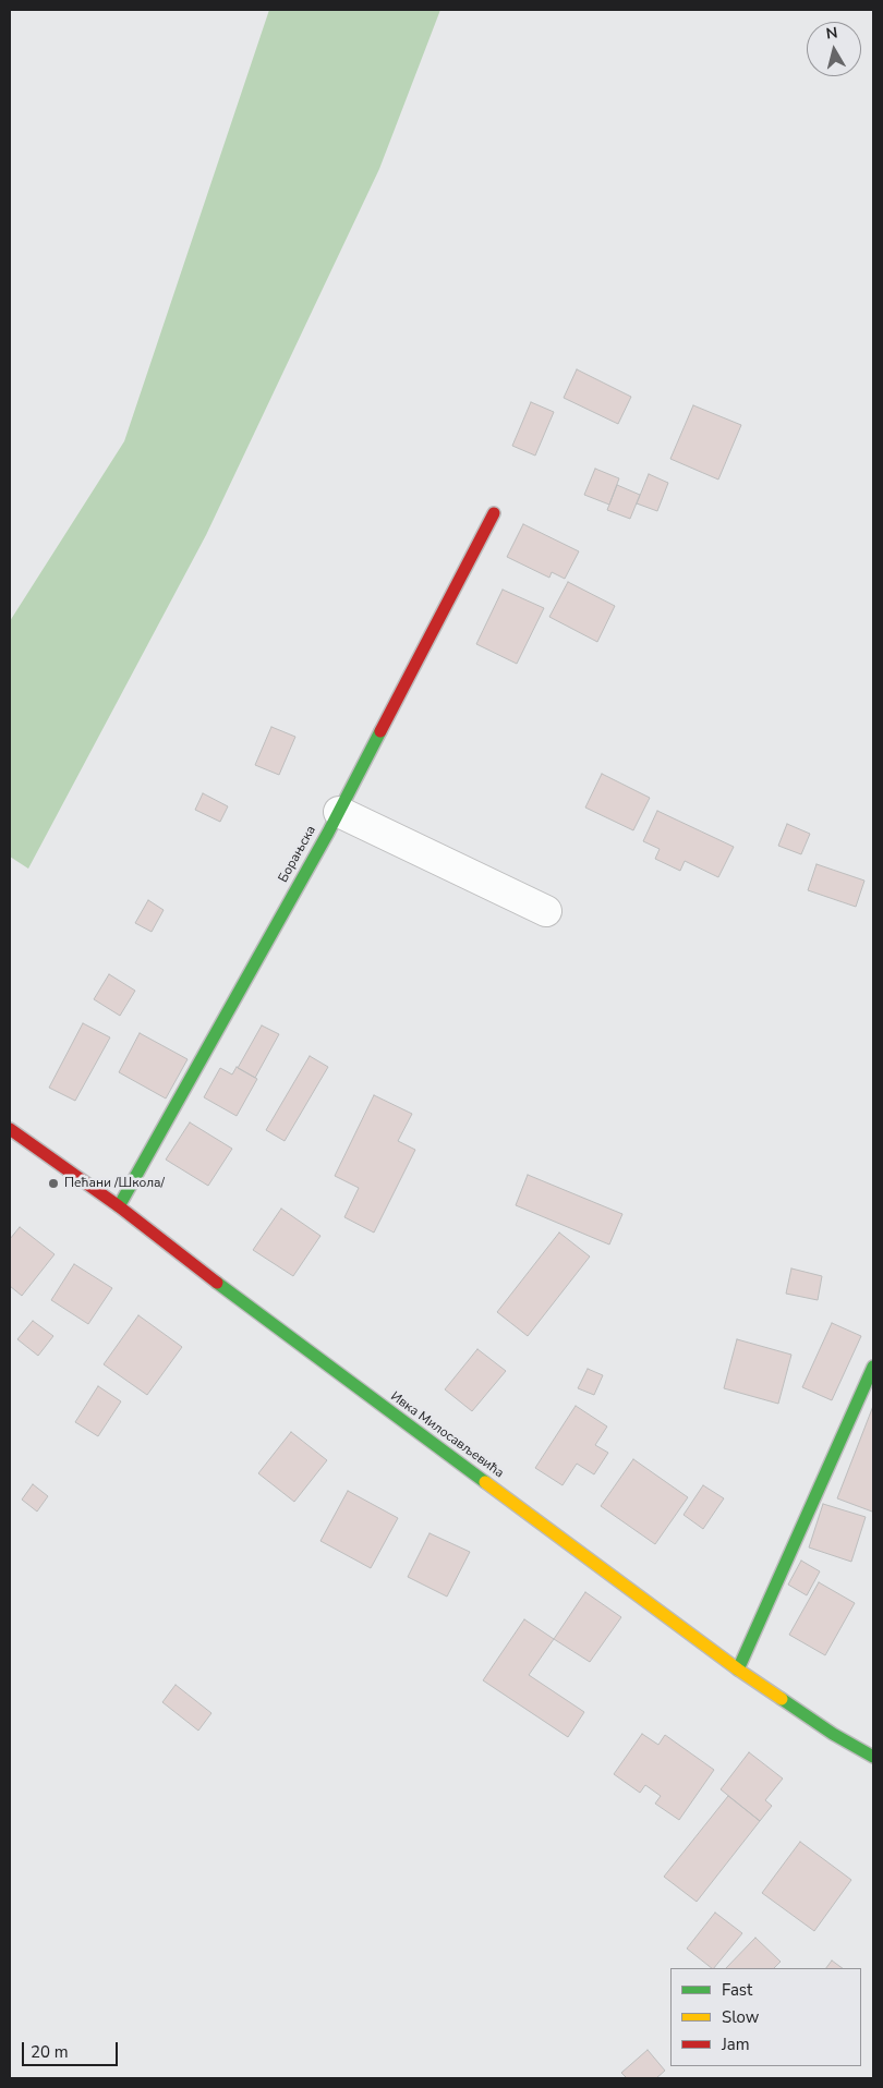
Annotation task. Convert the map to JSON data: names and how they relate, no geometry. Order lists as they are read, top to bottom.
{
  "streets": {
    "street": ["Борањска", "Ивка Милосављевића"]
  },
  "crossings": [
    ["Борањска", "Ивка Милосављевића"]
  ],
  "places": ["Пећани /Школа/"],
  "legend": ["Fast", "Slow", "Jam"],
  "scale_bar": "20 m",
  "north": "top"
}
